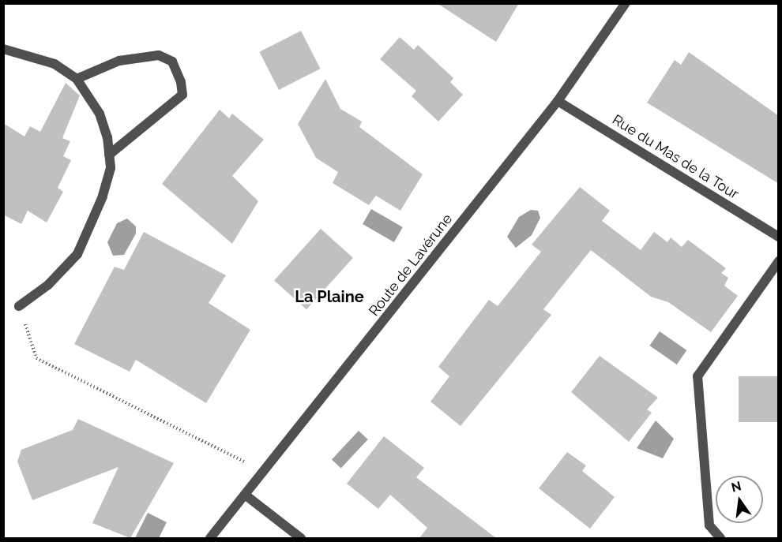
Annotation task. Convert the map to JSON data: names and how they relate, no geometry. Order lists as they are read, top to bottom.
{
  "streets": {
    "street": ["Rue du Mas de la Tour", "Route de Lavérune"]
  },
  "crossings": [
    ["Rue du Mas de la Tour", "Route de Lavérune"]
  ],
  "districts": ["La Plaine"],
  "north": "top"
}
